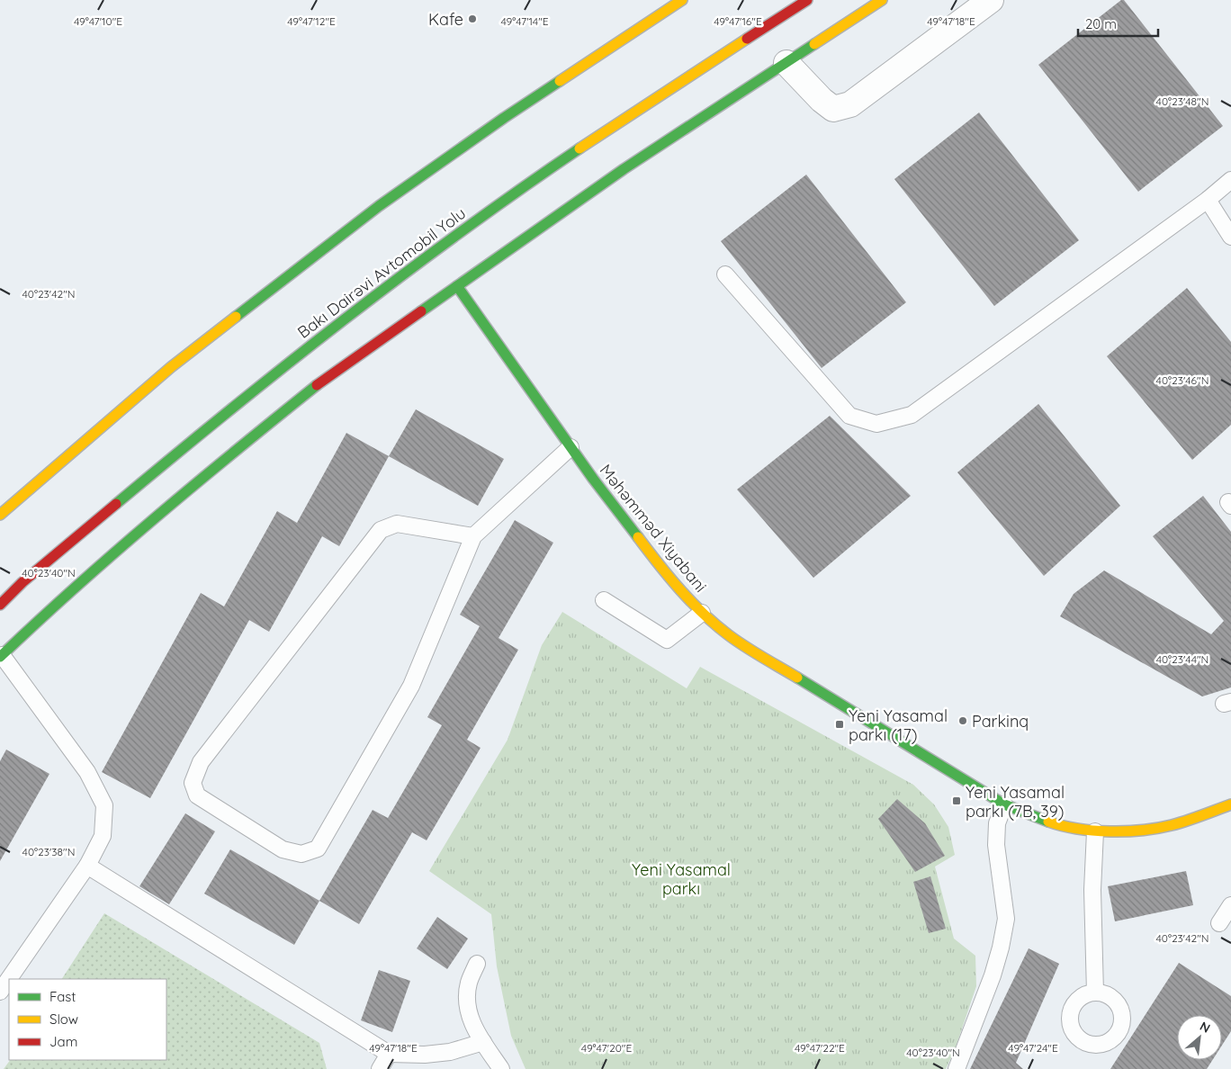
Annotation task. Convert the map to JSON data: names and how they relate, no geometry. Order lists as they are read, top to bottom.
{
  "streets": {
    "main road": ["Bakı Dairəvi Avtomobil Yolu", "Məhəmməd Xiyabani"]
  },
  "parks": ["Yeni Yasamal parkı"],
  "places": {
    "other": ["Kafe", "Parkinq"],
    "transit": ["Yeni Yasamal parkı (17)", "Yeni Yasamal parkı (7B, 39)"]
  },
  "legend": ["Fast", "Slow", "Jam"],
  "scale_bar": "20 m",
  "north": "top right",
  "coordinates": [
    "49°47'12\"E",
    "49°47'14\"E",
    "49°47'16\"E",
    "49°47'18\"E",
    "49°47'10\"E",
    "40°23'48\"N",
    "40°23'42\"N",
    "40°23'46\"N",
    "40°23'40\"N",
    "40°23'44\"N",
    "40°23'38\"N",
    "49°47'20\"E",
    "49°47'22\"E",
    "49°47'24\"E"
  ]
}
